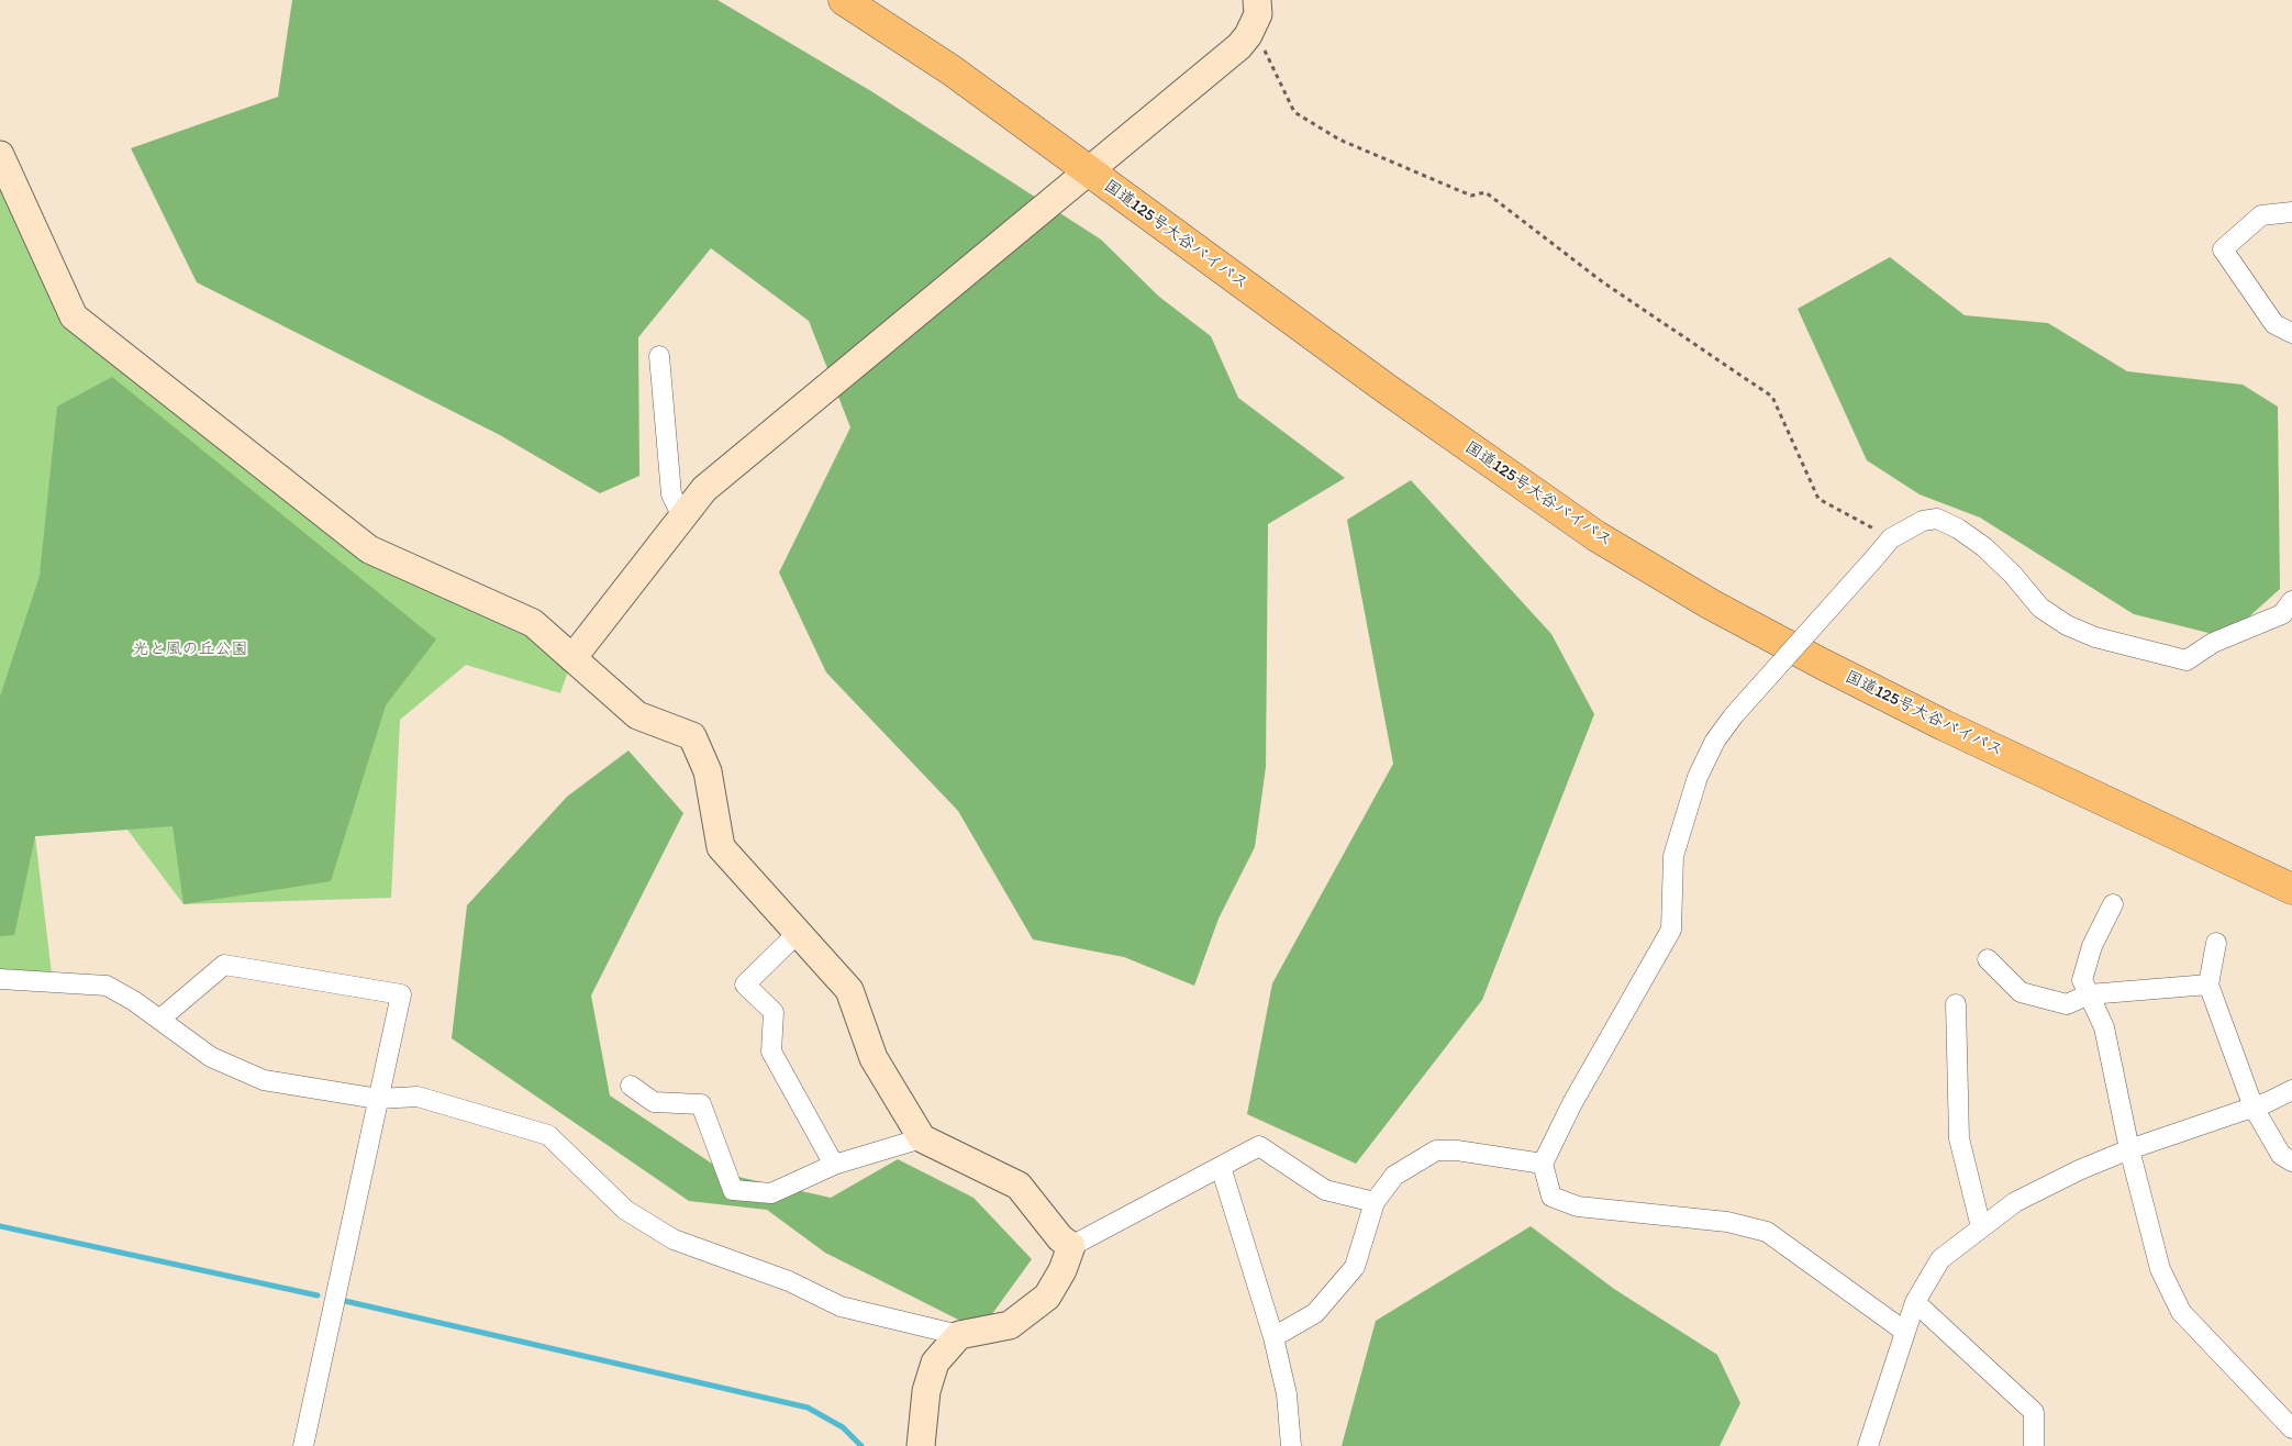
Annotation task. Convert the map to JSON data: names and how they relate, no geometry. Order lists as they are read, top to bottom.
{
  "streets": {
    "highway": ["国道125号大谷バイパス"]
  },
  "parks": ["光と風の丘公園"]
}
